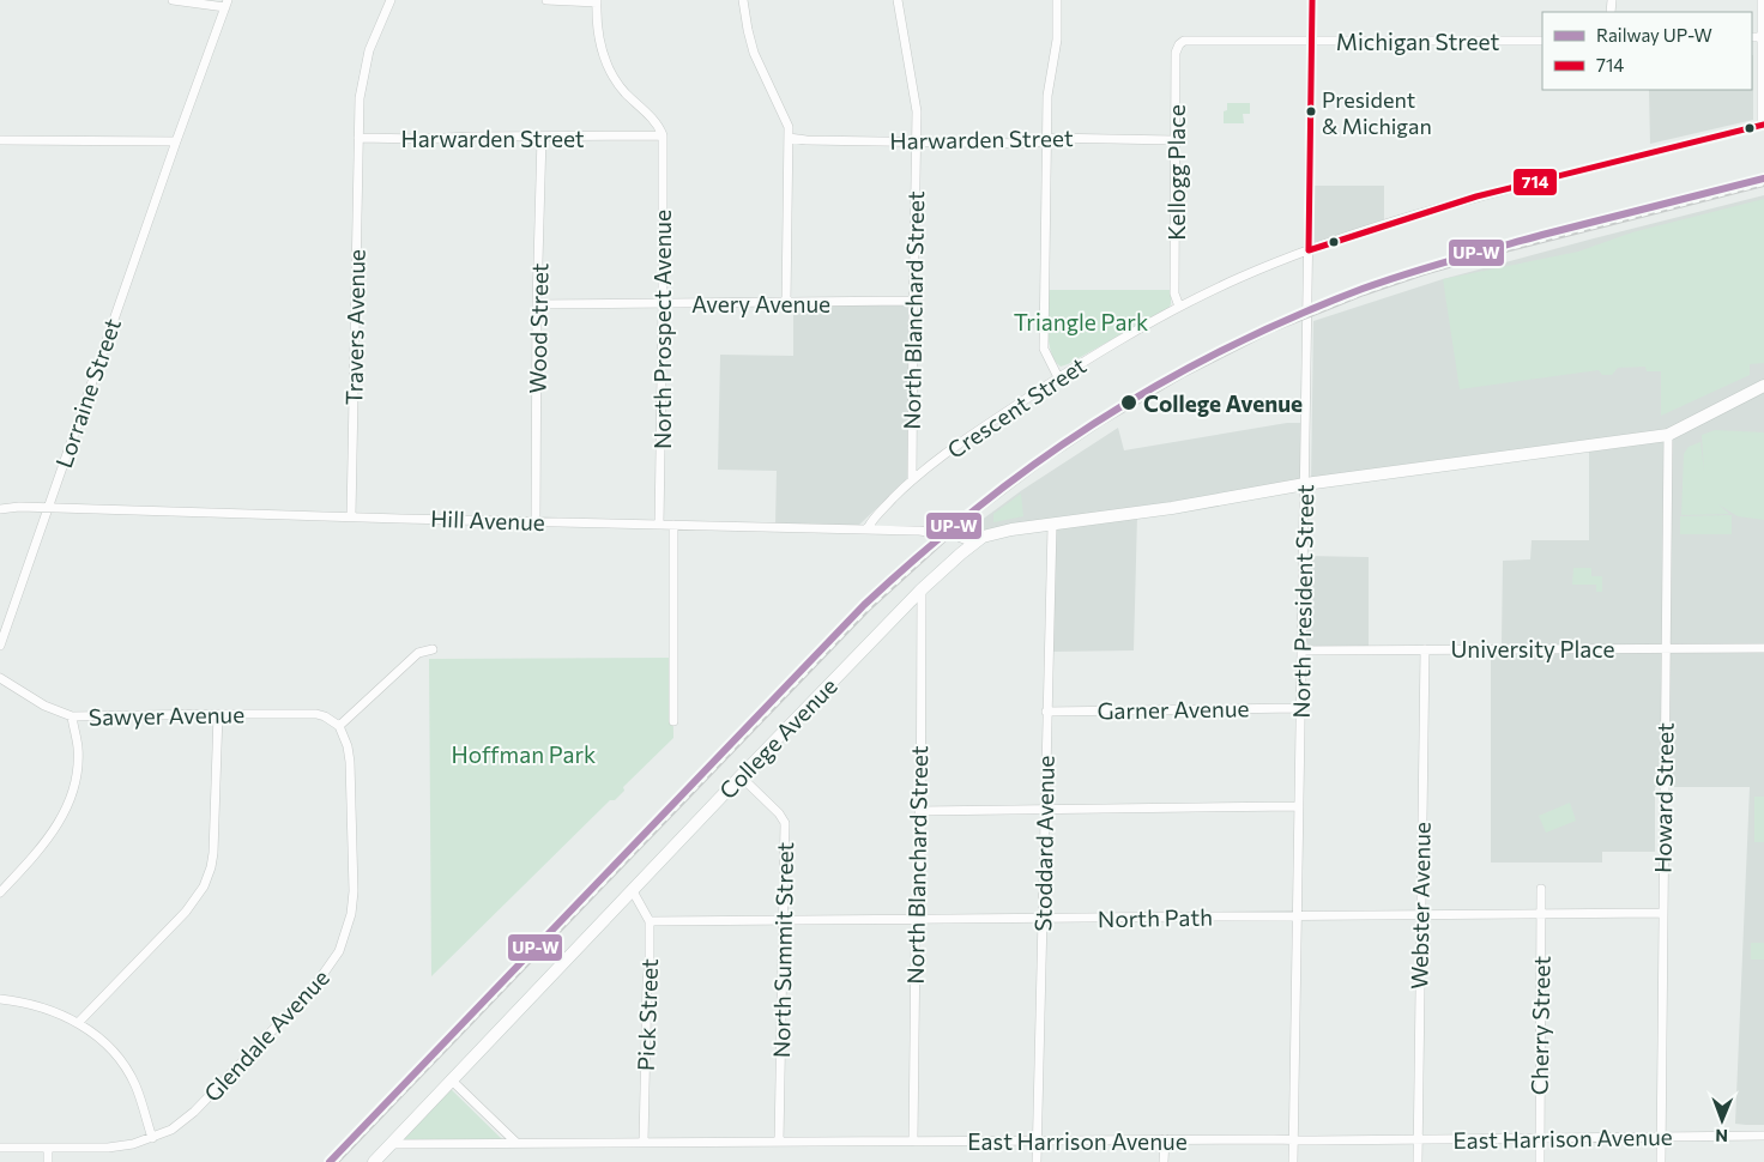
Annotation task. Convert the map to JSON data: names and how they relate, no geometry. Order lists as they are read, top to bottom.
{
  "streets": {
    "street": [
      "Michigan Street",
      "Harwarden Street",
      "Kellogg Place",
      "Avery Avenue",
      "North Blanchard Street",
      "Travers Avenue",
      "Wood Street",
      "North Prospect Avenue",
      "Lorraine Street",
      "Crescent Street",
      "Hill Avenue",
      "North President Street",
      "University Place",
      "Garner Avenue",
      "Sawyer Avenue",
      "College Avenue",
      "Howard Street",
      "Stoddard Avenue",
      "Webster Avenue",
      "North Path",
      "North Summit Street",
      "Pick Street",
      "Cherry Street",
      "Glendale Avenue",
      "East Harrison Avenue"
    ]
  },
  "crossings": [
    ["Michigan Street", "Kellogg Place"],
    ["Michigan Street", "North President Street"],
    ["Harwarden Street", "Kellogg Place"],
    ["Harwarden Street", "North Blanchard Street"],
    ["Harwarden Street", "Travers Avenue"],
    ["Harwarden Street", "Wood Street"],
    ["Harwarden Street", "North Prospect Avenue"],
    ["Kellogg Place", "Crescent Street"],
    ["Avery Avenue", "North Blanchard Street"],
    ["Avery Avenue", "Wood Street"],
    ["Avery Avenue", "North Prospect Avenue"],
    ["North Blanchard Street", "Crescent Street"],
    ["North Blanchard Street", "College Avenue"],
    ["North Blanchard Street", "North Path"],
    ["North Blanchard Street", "East Harrison Avenue"],
    ["Travers Avenue", "Hill Avenue"],
    ["Wood Street", "Hill Avenue"],
    ["North Prospect Avenue", "Hill Avenue"],
    ["Lorraine Street", "Hill Avenue"],
    ["Crescent Street", "Hill Avenue"],
    ["Crescent Street", "North President Street"],
    ["Hill Avenue", "College Avenue"],
    ["North President Street", "University Place"],
    ["North President Street", "Garner Avenue"],
    ["North President Street", "College Avenue"],
    ["North President Street", "North Path"],
    ["North President Street", "East Harrison Avenue"],
    ["University Place", "Howard Street"],
    ["University Place", "Webster Avenue"],
    ["Garner Avenue", "Stoddard Avenue"],
    ["Sawyer Avenue", "Glendale Avenue"],
    ["College Avenue", "Howard Street"],
    ["College Avenue", "Stoddard Avenue"],
    ["College Avenue", "North Summit Street"],
    ["College Avenue", "Pick Street"],
    ["College Avenue", "East Harrison Avenue"],
    ["Howard Street", "North Path"],
    ["Howard Street", "East Harrison Avenue"],
    ["Stoddard Avenue", "North Path"],
    ["Stoddard Avenue", "East Harrison Avenue"],
    ["Webster Avenue", "North Path"],
    ["Webster Avenue", "East Harrison Avenue"],
    ["North Path", "North Summit Street"],
    ["North Path", "Pick Street"],
    ["North Path", "Cherry Street"],
    ["North Summit Street", "East Harrison Avenue"],
    ["Pick Street", "East Harrison Avenue"],
    ["Cherry Street", "East Harrison Avenue"]
  ],
  "parks": ["Triangle Park", "Hoffman Park"],
  "places": ["President & Michigan", "College Avenue"],
  "lines": ["transit line 714", "rail line UP-W"],
  "legend": ["Railway UP-W", "714"],
  "north": "bottom"
}
